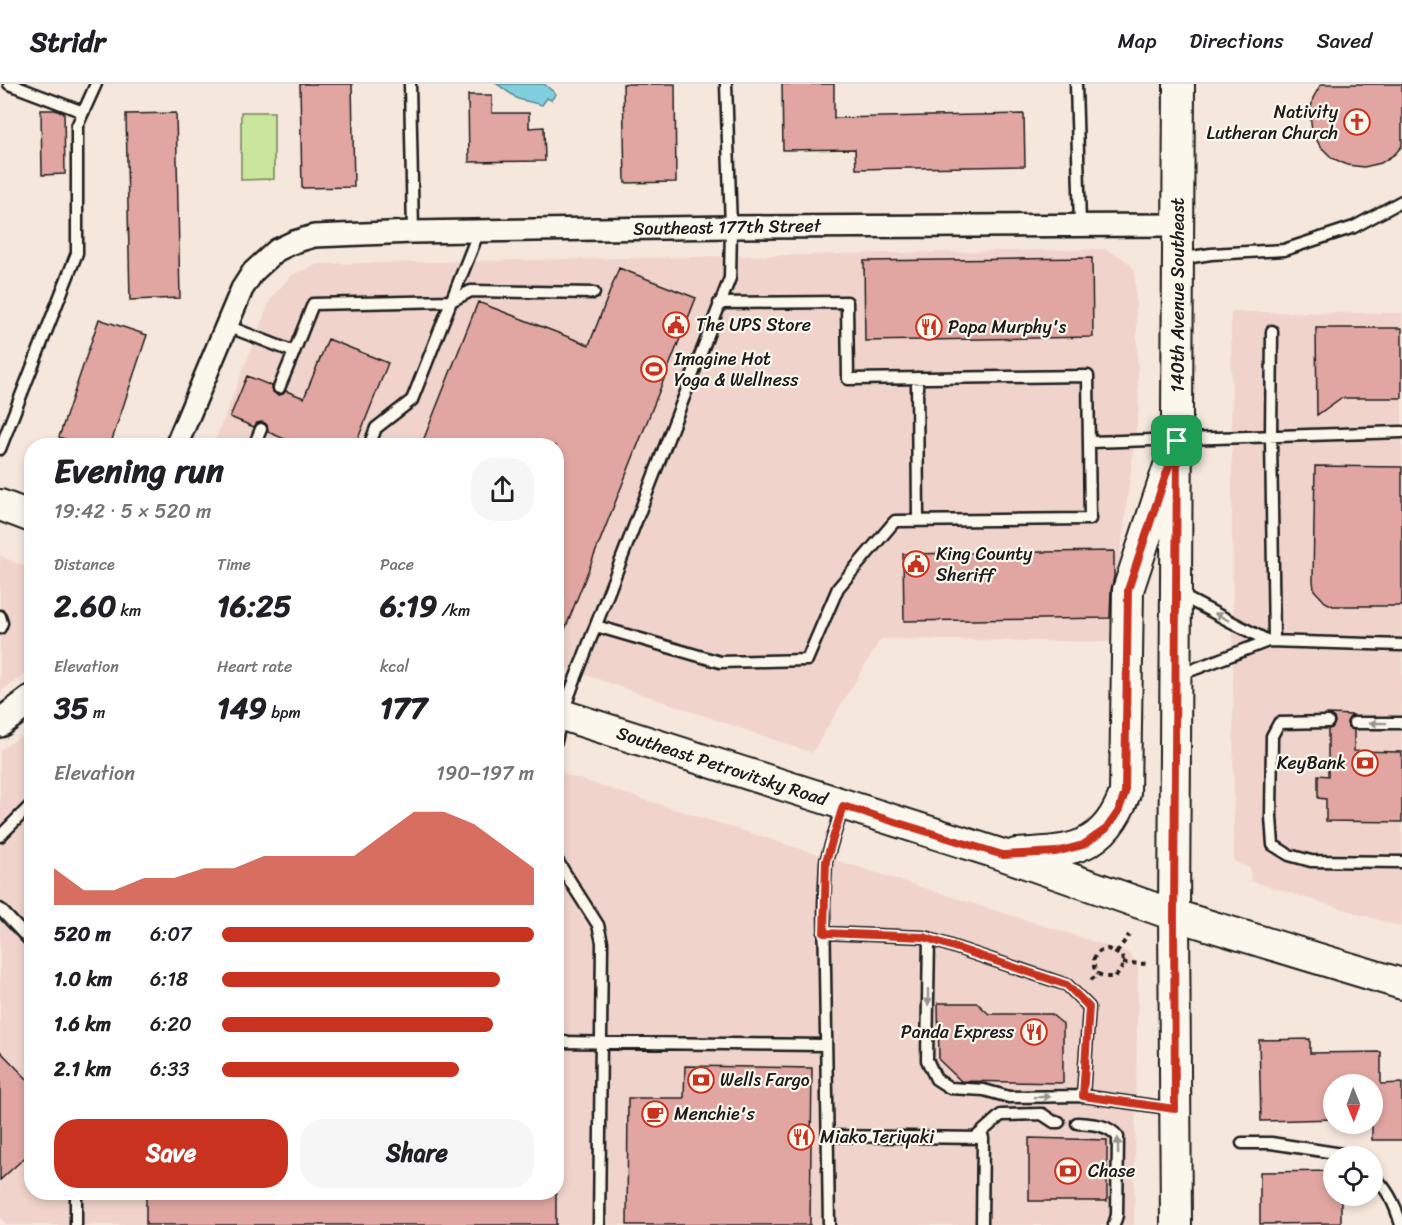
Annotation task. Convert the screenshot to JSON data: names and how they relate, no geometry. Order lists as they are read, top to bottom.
{
  "streets": {
    "main road": ["140th Avenue Southeast", "Southeast Petrovitsky Road"],
    "street": ["Southeast 177th Street"]
  },
  "crossings": [
    ["Southeast 177th Street", "140th Avenue Southeast"],
    ["140th Avenue Southeast", "Southeast Petrovitsky Road"]
  ],
  "places": {
    "church": ["Nativity Lutheran Church"],
    "public building": ["The UPS Store", "King County Sheriff"],
    "restaurant": ["Papa Murphy's", "Panda Express", "Miako Teriyaki"],
    "sports": ["Imagine Hot Yoga & Wellness"],
    "bank": ["KeyBank", "Wells Fargo", "Chase"],
    "cafe": ["Menchie's"]
  },
  "north": "bottom",
  "page": {
    "header": "Stridr",
    "nav": ["Map", "Directions", "Saved"],
    "heading": ["Evening run", "19:42 · 5 × 520 m"],
    "stats": [
      ["Distance", "2.60 km"],
      ["Time", "16:25"],
      ["Pace", "6:19 /km"],
      ["Elevation", "35 m"],
      ["Heart rate", "149 bpm"],
      ["kcal", "177"]
    ],
    "chart": ["Elevation", "190–197 m"],
    "list": [
      {
        "name": "520 m",
        "note": "6:07"
      },
      {
        "name": "1.0 km",
        "note": "6:18"
      },
      {
        "name": "1.6 km",
        "note": "6:20"
      },
      {
        "name": "2.1 km",
        "note": "6:33"
      }
    ],
    "buttons": ["Save", "Share"]
  }
}
